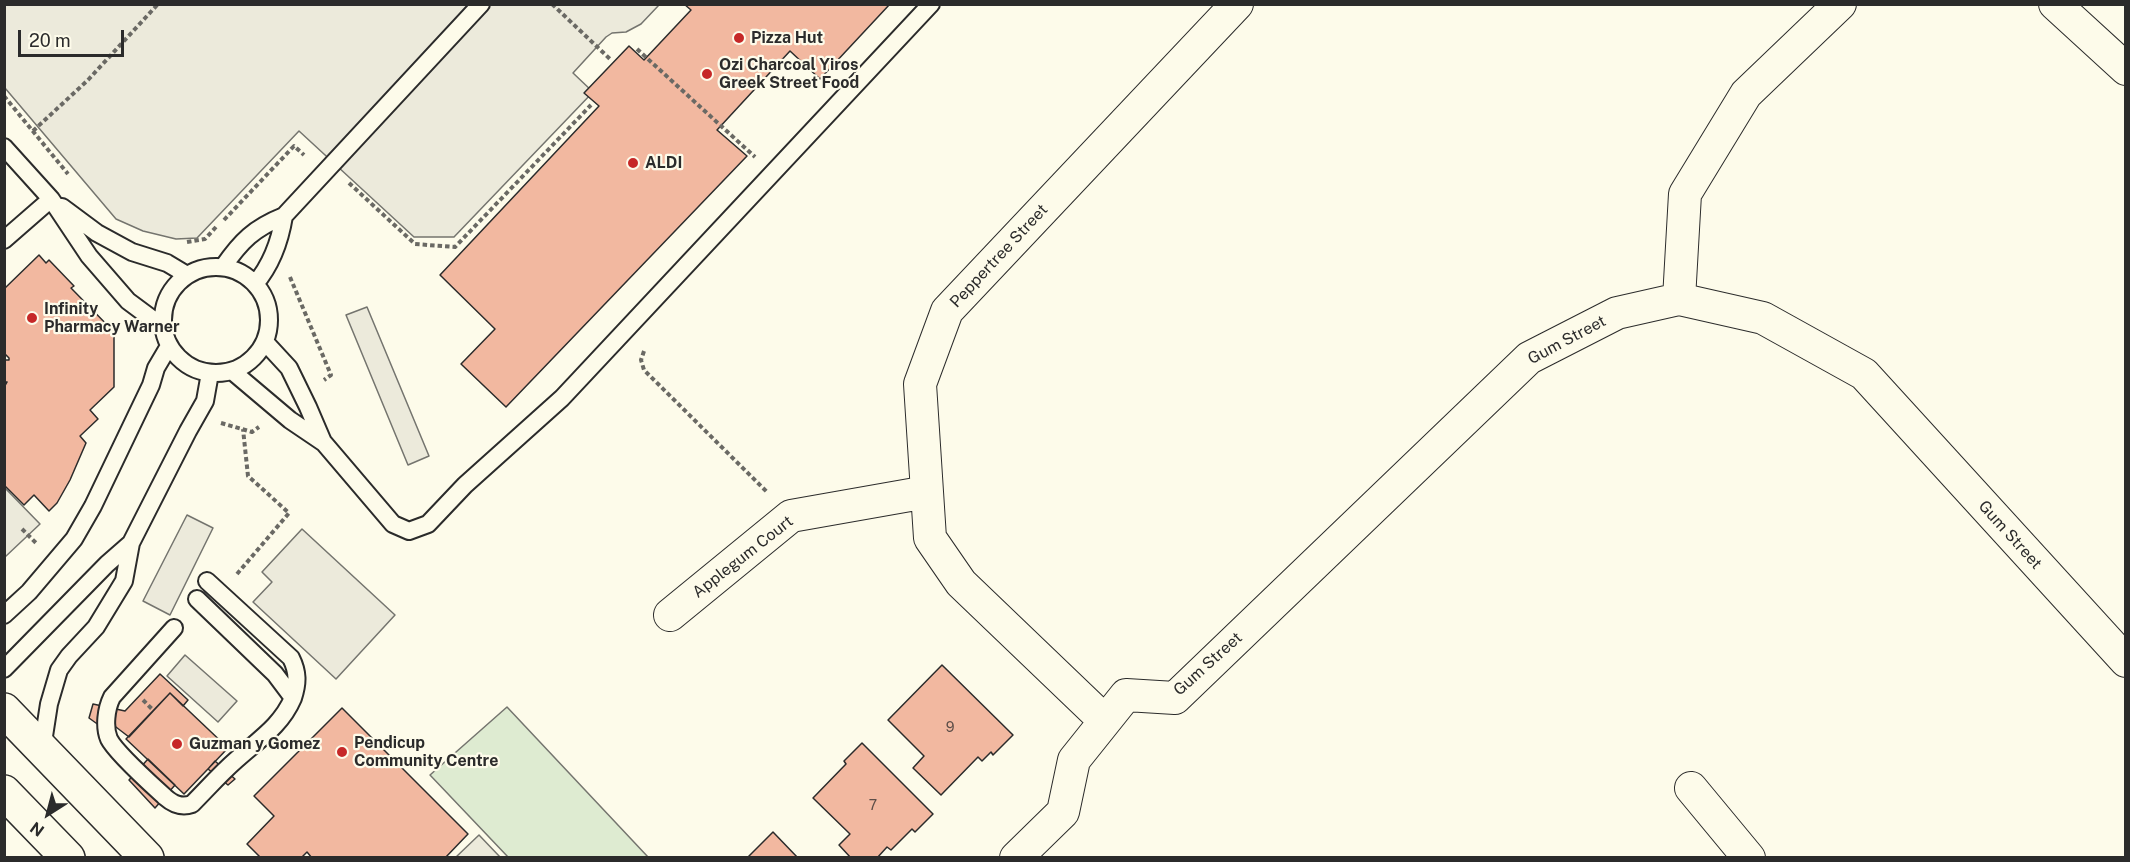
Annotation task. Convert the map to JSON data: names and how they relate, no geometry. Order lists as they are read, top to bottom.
{
  "streets": {
    "street": ["Peppertree Street", "Gum Street", "Applegum Court"]
  },
  "crossings": [
    ["Peppertree Street", "Gum Street"],
    ["Peppertree Street", "Applegum Court"]
  ],
  "places": [
    "Pizza Hut",
    "Ozi Charcoal Yiros Greek Street Food",
    "ALDI",
    "Infinity Pharmacy Warner",
    "Guzman y Gomez",
    "Pendicup Community Centre"
  ],
  "house_numbers": ["9", "7"],
  "scale_bar": "20 m",
  "north": "bottom left"
}
